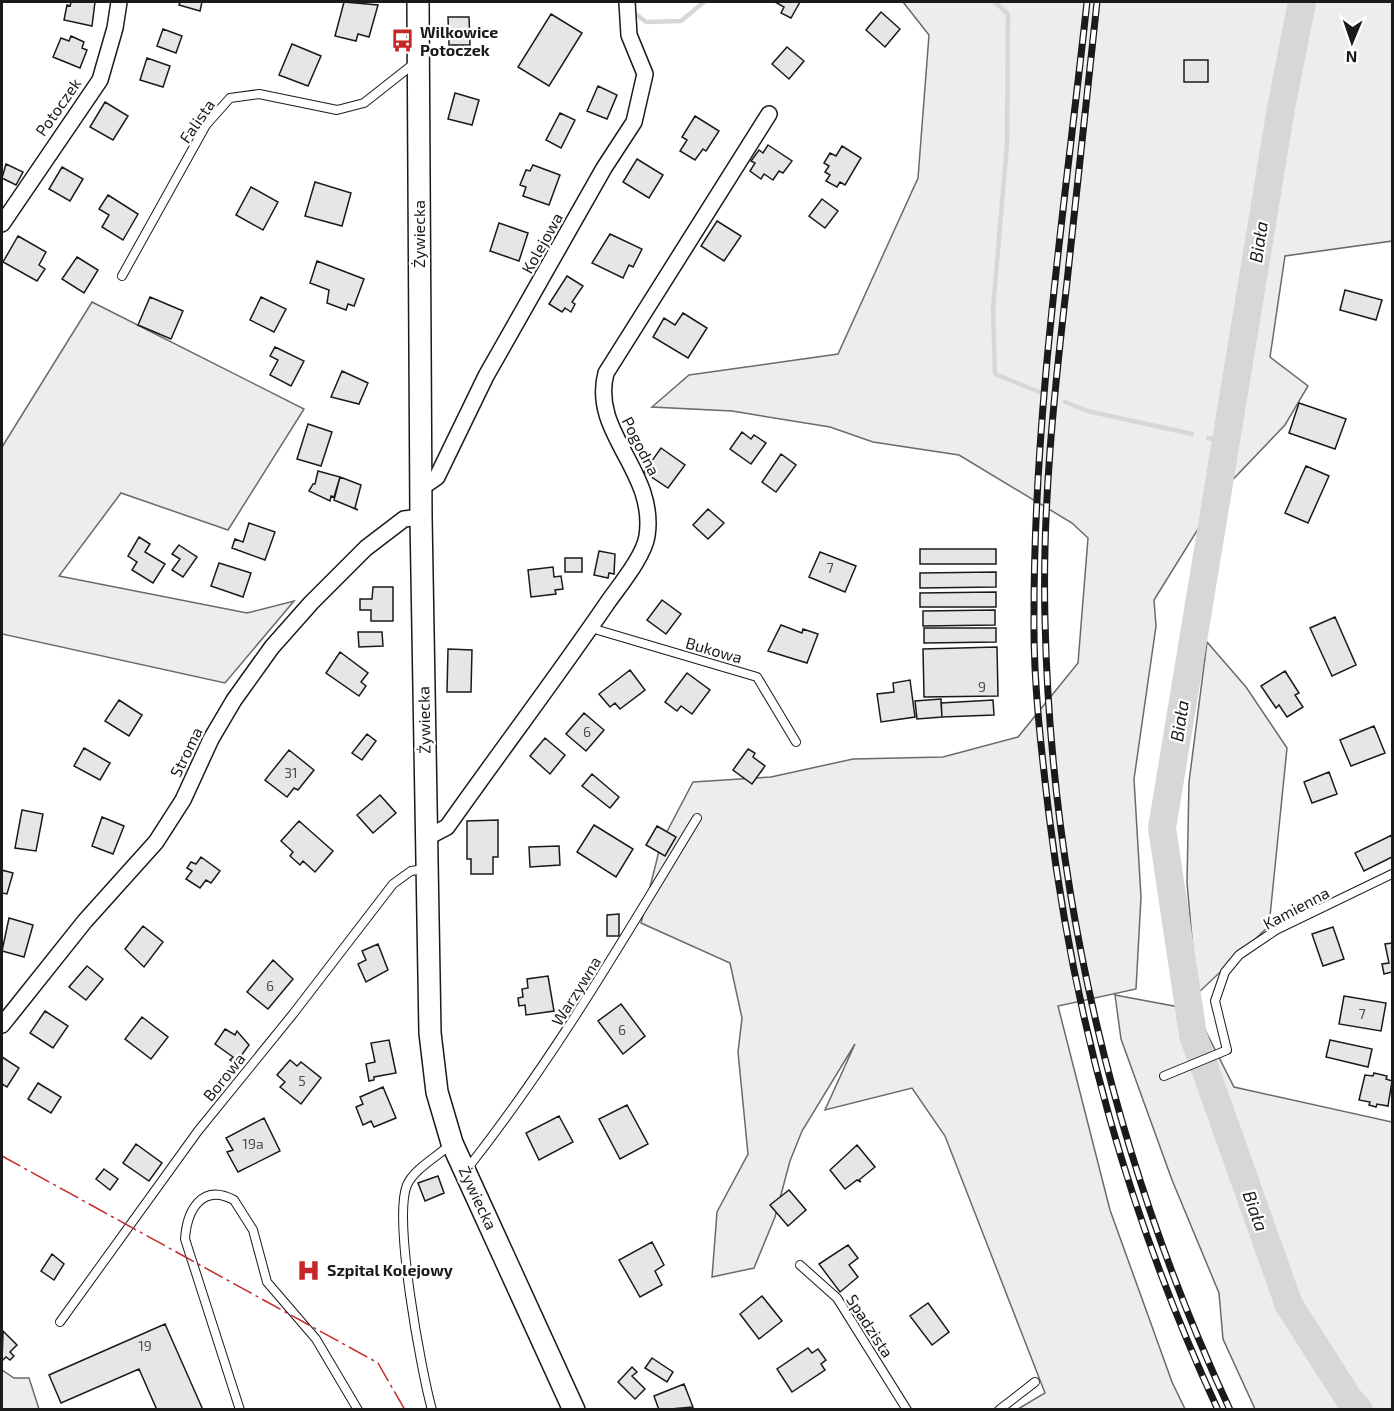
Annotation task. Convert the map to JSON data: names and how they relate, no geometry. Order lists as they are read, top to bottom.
{
  "streets": {
    "main road": ["Żywiecka"],
    "street": [
      "Potoczek",
      "Kolejowa",
      "Pogodna",
      "Stroma"
    ],
    "lane": [
      "Falista",
      "Bukowa",
      "Kamienna",
      "Warzywna",
      "Borowa",
      "Spadzista"
    ]
  },
  "crossings": [
    ["Falista", "Żywiecka"],
    ["Żywiecka", "Kolejowa"],
    ["Żywiecka", "Pogodna"],
    ["Żywiecka", "Stroma"],
    ["Żywiecka", "Warzywna"],
    ["Żywiecka", "Borowa"],
    ["Pogodna", "Bukowa"]
  ],
  "water": ["Biała"],
  "places": {
    "bus stop": ["Wilkowice Potoczek"],
    "hospital": ["Szpital Kolejowy"]
  },
  "house_numbers": [
    "7",
    "9",
    "6",
    "31",
    "6",
    "7",
    "6",
    "5",
    "19a",
    "19"
  ],
  "north": "bottom"
}
